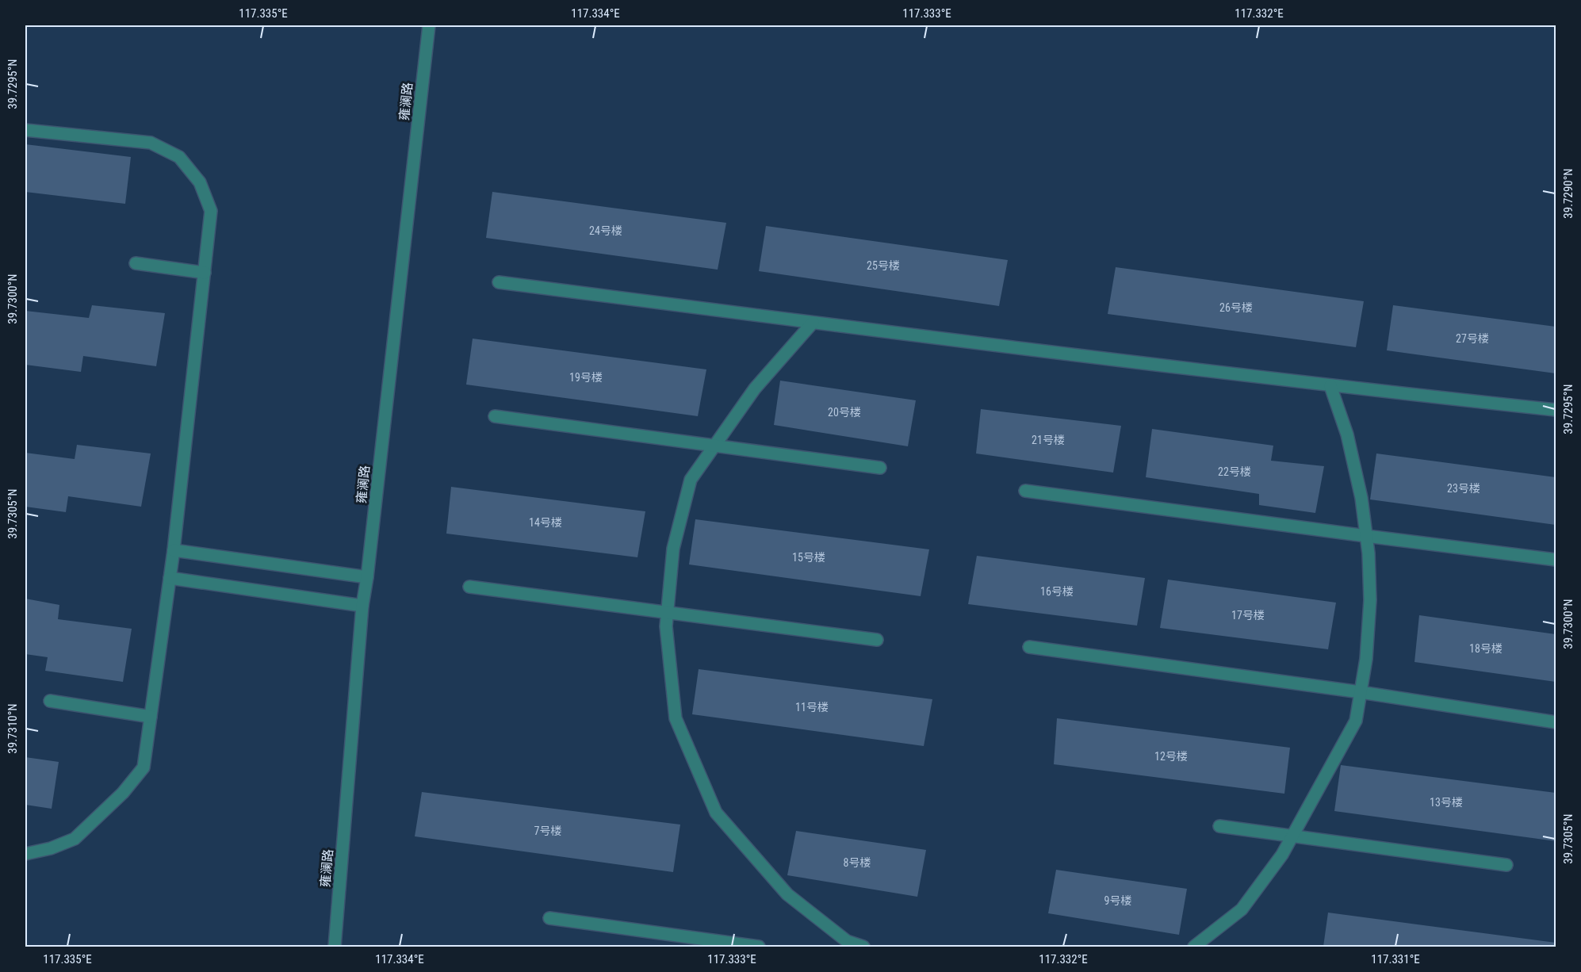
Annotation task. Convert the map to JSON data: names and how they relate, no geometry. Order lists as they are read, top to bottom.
{
  "streets": {
    "street": ["雍澜路"]
  },
  "house_numbers": [
    "24号楼",
    "25号楼",
    "26号楼",
    "27号楼",
    "19号楼",
    "20号楼",
    "21号楼",
    "22号楼",
    "23号楼",
    "14号楼",
    "15号楼",
    "16号楼",
    "17号楼",
    "18号楼",
    "11号楼",
    "12号楼",
    "13号楼",
    "7号楼",
    "8号楼",
    "9号楼"
  ],
  "coordinates": [
    "117.335°E",
    "117.334°E",
    "117.333°E",
    "117.332°E",
    "39.7295°N",
    "39.7290°N",
    "39.7300°N",
    "39.7305°N",
    "39.7310°N",
    "117.331°E"
  ]
}
